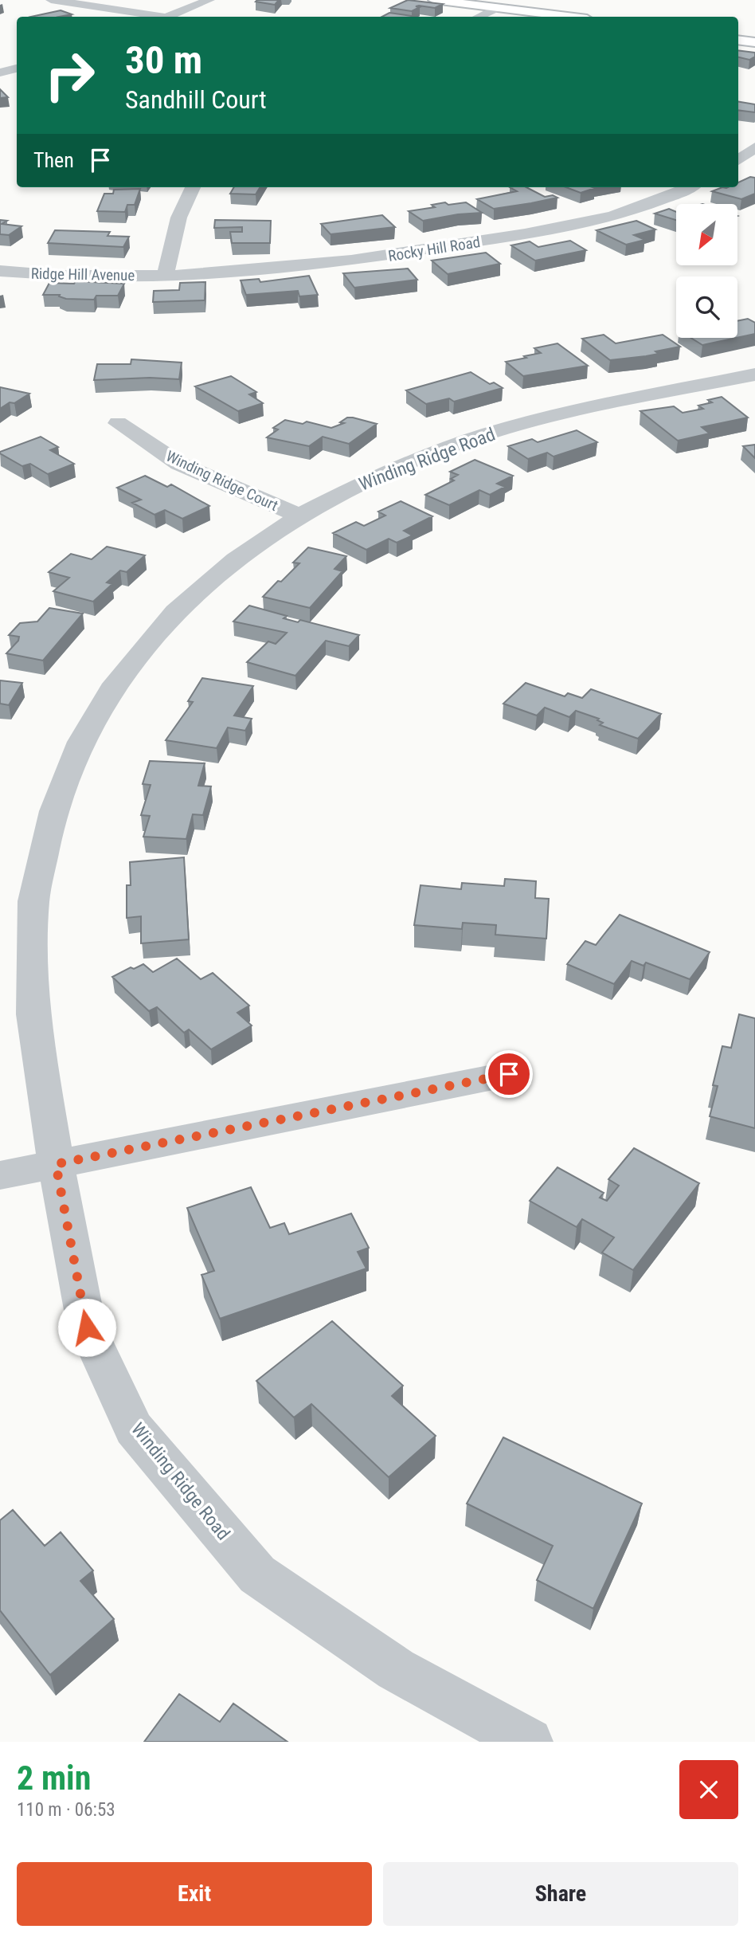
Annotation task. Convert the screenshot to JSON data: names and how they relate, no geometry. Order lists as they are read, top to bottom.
{
  "streets": {
    "street": [
      "Rocky Hill Road",
      "Ridge Hill Avenue",
      "Winding Ridge Road",
      "Winding Ridge Court"
    ]
  },
  "crossings": [
    ["Rocky Hill Road", "Ridge Hill Avenue"],
    ["Winding Ridge Road", "Winding Ridge Court"]
  ],
  "north": "bottom left",
  "page": {
    "turn": ["30 m", "Sandhill Court"],
    "then": "Then",
    "heading": ["2 min", "110 m · 06:53"],
    "buttons": ["Exit", "Share"]
  }
}
